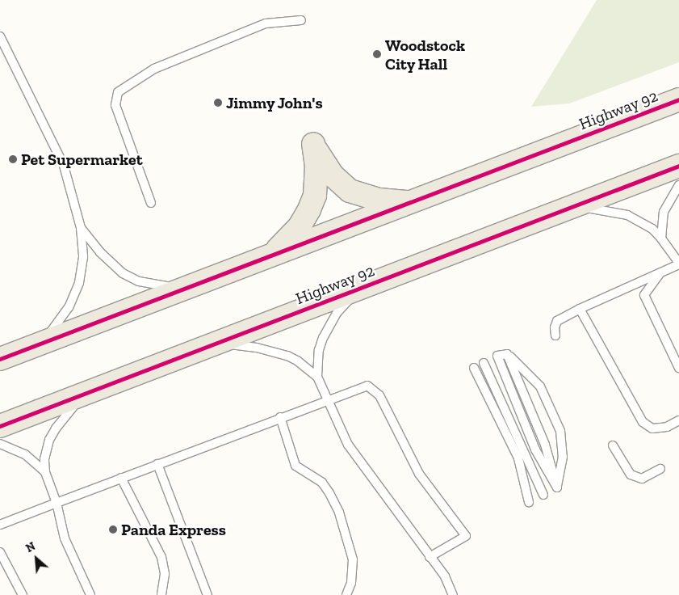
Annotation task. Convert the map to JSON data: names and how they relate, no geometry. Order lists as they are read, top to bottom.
{
  "streets": {
    "main road": ["Highway 92"]
  },
  "places": [
    "Woodstock City Hall",
    "Jimmy John's",
    "Pet Supermarket",
    "Panda Express"
  ],
  "north": "top left"
}
